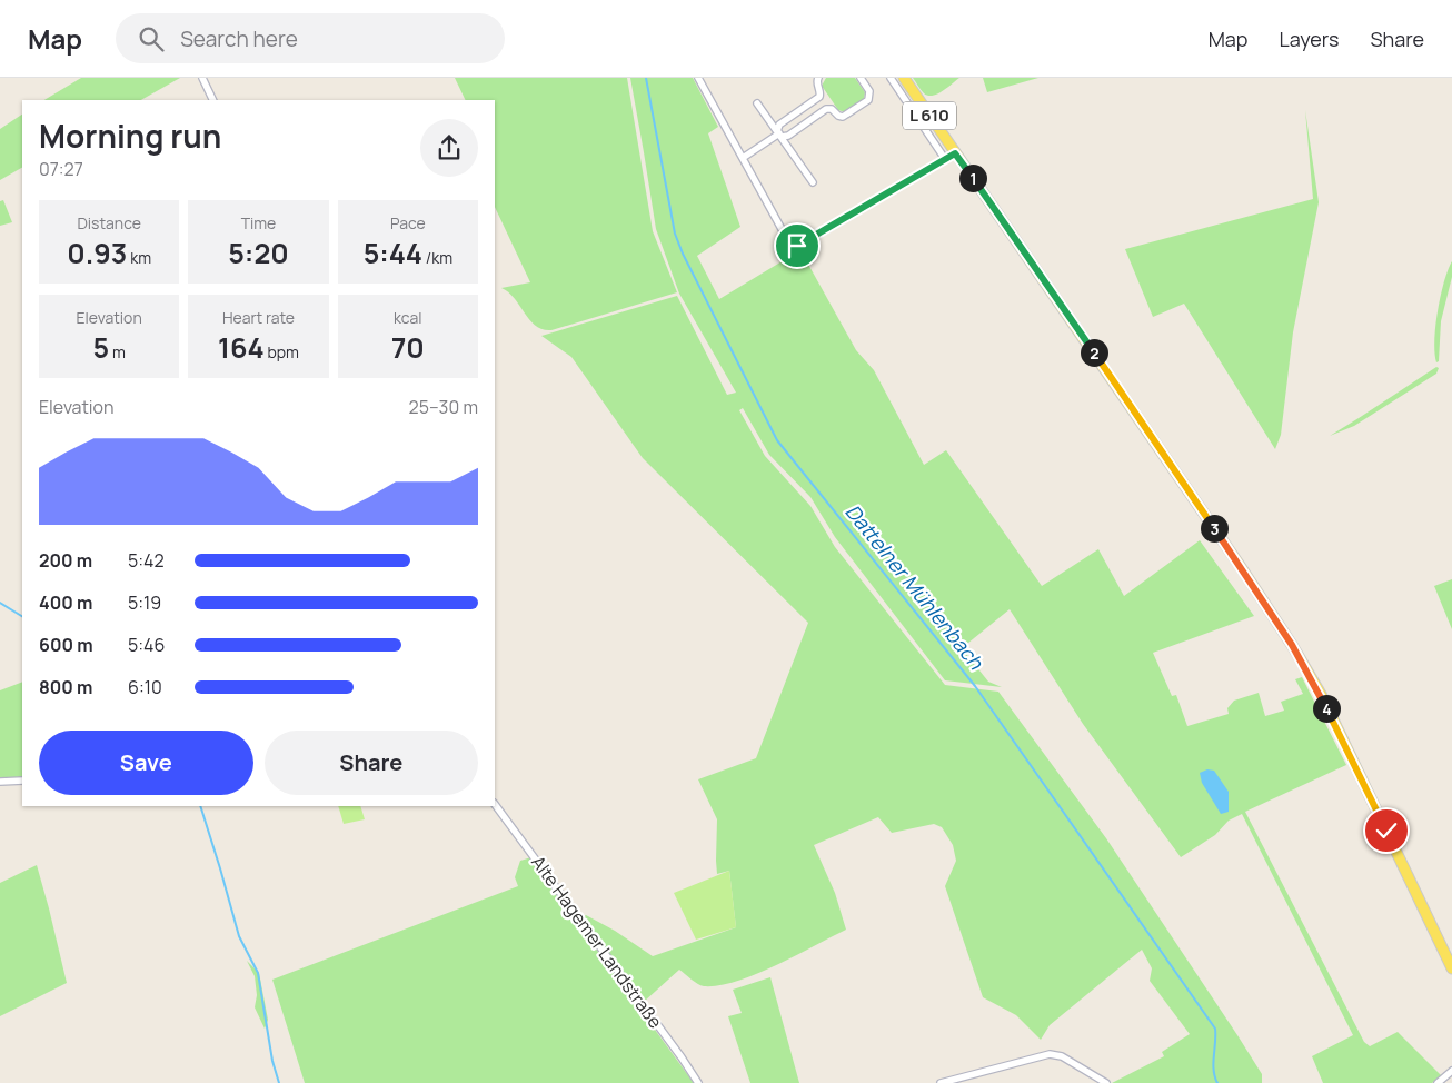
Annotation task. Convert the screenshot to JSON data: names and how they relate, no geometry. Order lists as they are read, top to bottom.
{
  "streets": {
    "main road": ["L 610"],
    "street": ["Alte Hagemer Landstraße"]
  },
  "water": ["Dattelner Mühlenbach"],
  "page": {
    "header": "Map",
    "search": "Search here",
    "nav": ["Map", "Layers", "Share"],
    "heading": ["Morning run", "07:27"],
    "pins": [
      "1",
      "2",
      "3",
      "4"
    ],
    "stats": [
      ["Distance", "0.93 km"],
      ["Time", "5:20"],
      ["Pace", "5:44 /km"],
      ["Elevation", "5 m"],
      ["Heart rate", "164 bpm"],
      ["kcal", "70"]
    ],
    "chart": ["Elevation", "25–30 m"],
    "list": [
      {
        "name": "200 m",
        "note": "5:42"
      },
      {
        "name": "400 m",
        "note": "5:19"
      },
      {
        "name": "600 m",
        "note": "5:46"
      },
      {
        "name": "800 m",
        "note": "6:10"
      }
    ],
    "buttons": ["Save", "Share"]
  }
}
